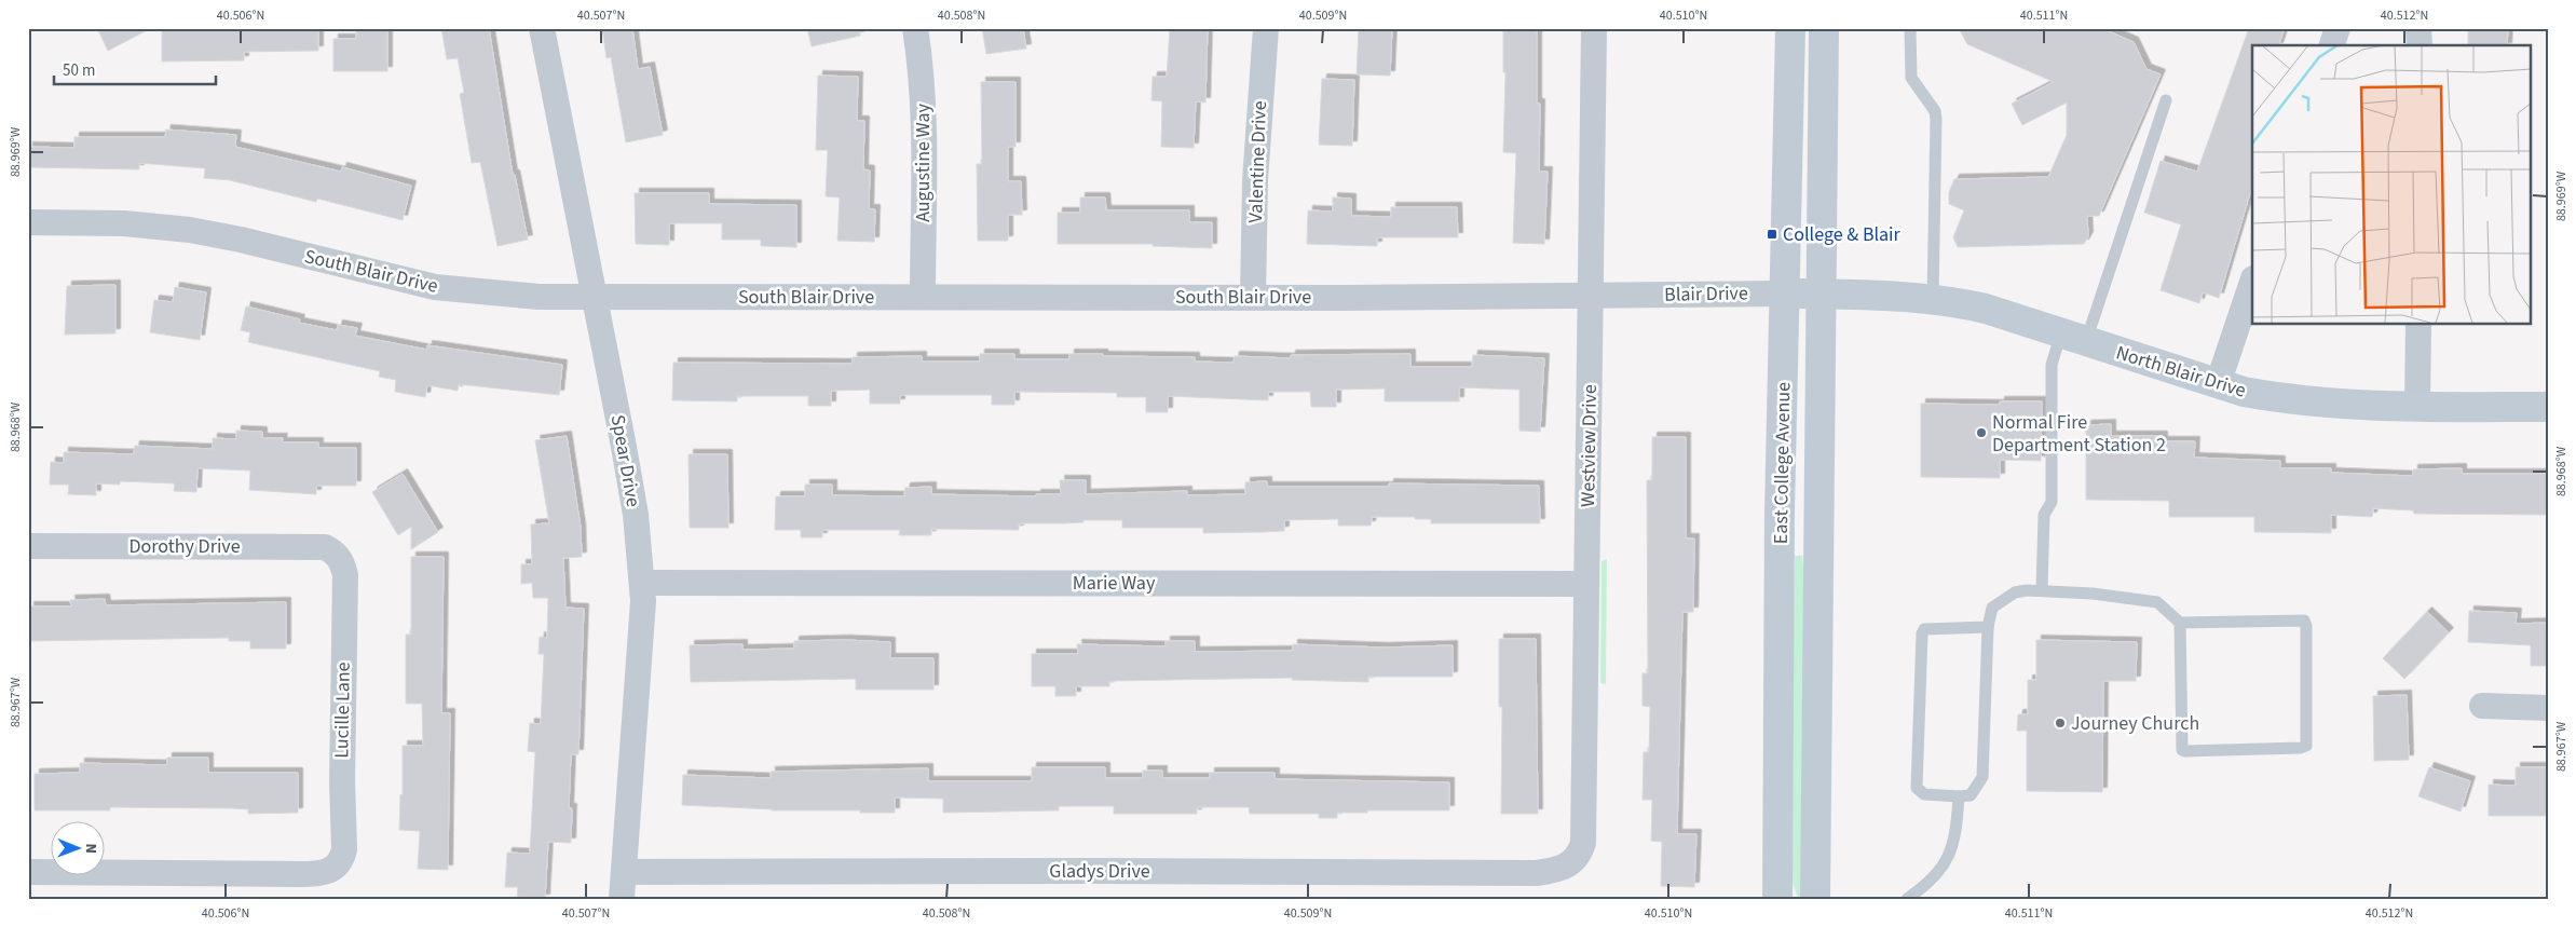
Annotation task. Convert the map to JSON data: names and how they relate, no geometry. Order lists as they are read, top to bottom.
{
  "streets": {
    "main road": ["Blair Drive", "North Blair Drive", "East College Avenue"],
    "street": [
      "Valentine Drive",
      "Augustine Way",
      "South Blair Drive",
      "Westview Drive",
      "Spear Drive",
      "Dorothy Drive",
      "Marie Way",
      "Lucille Lane",
      "Gladys Drive"
    ]
  },
  "crossings": [
    ["Valentine Drive", "South Blair Drive"],
    ["Augustine Way", "South Blair Drive"],
    ["South Blair Drive", "Blair Drive"],
    ["South Blair Drive", "Westview Drive"],
    ["South Blair Drive", "Spear Drive"],
    ["Blair Drive", "North Blair Drive"],
    ["Blair Drive", "Westview Drive"],
    ["Blair Drive", "East College Avenue"],
    ["North Blair Drive", "East College Avenue"],
    ["Westview Drive", "Marie Way"],
    ["Westview Drive", "Gladys Drive"],
    ["Spear Drive", "Marie Way"],
    ["Spear Drive", "Gladys Drive"],
    ["Dorothy Drive", "Lucille Lane"]
  ],
  "places": {
    "transit": ["College & Blair"],
    "other": ["Normal Fire Department Station 2", "Journey Church"]
  },
  "scale_bar": "50 m",
  "north": "right",
  "coordinates": [
    "40.506°N",
    "40.507°N",
    "40.508°N",
    "40.509°N",
    "40.510°N",
    "40.511°N",
    "40.512°N",
    "88.969°W",
    "88.968°W",
    "88.967°W"
  ]
}
